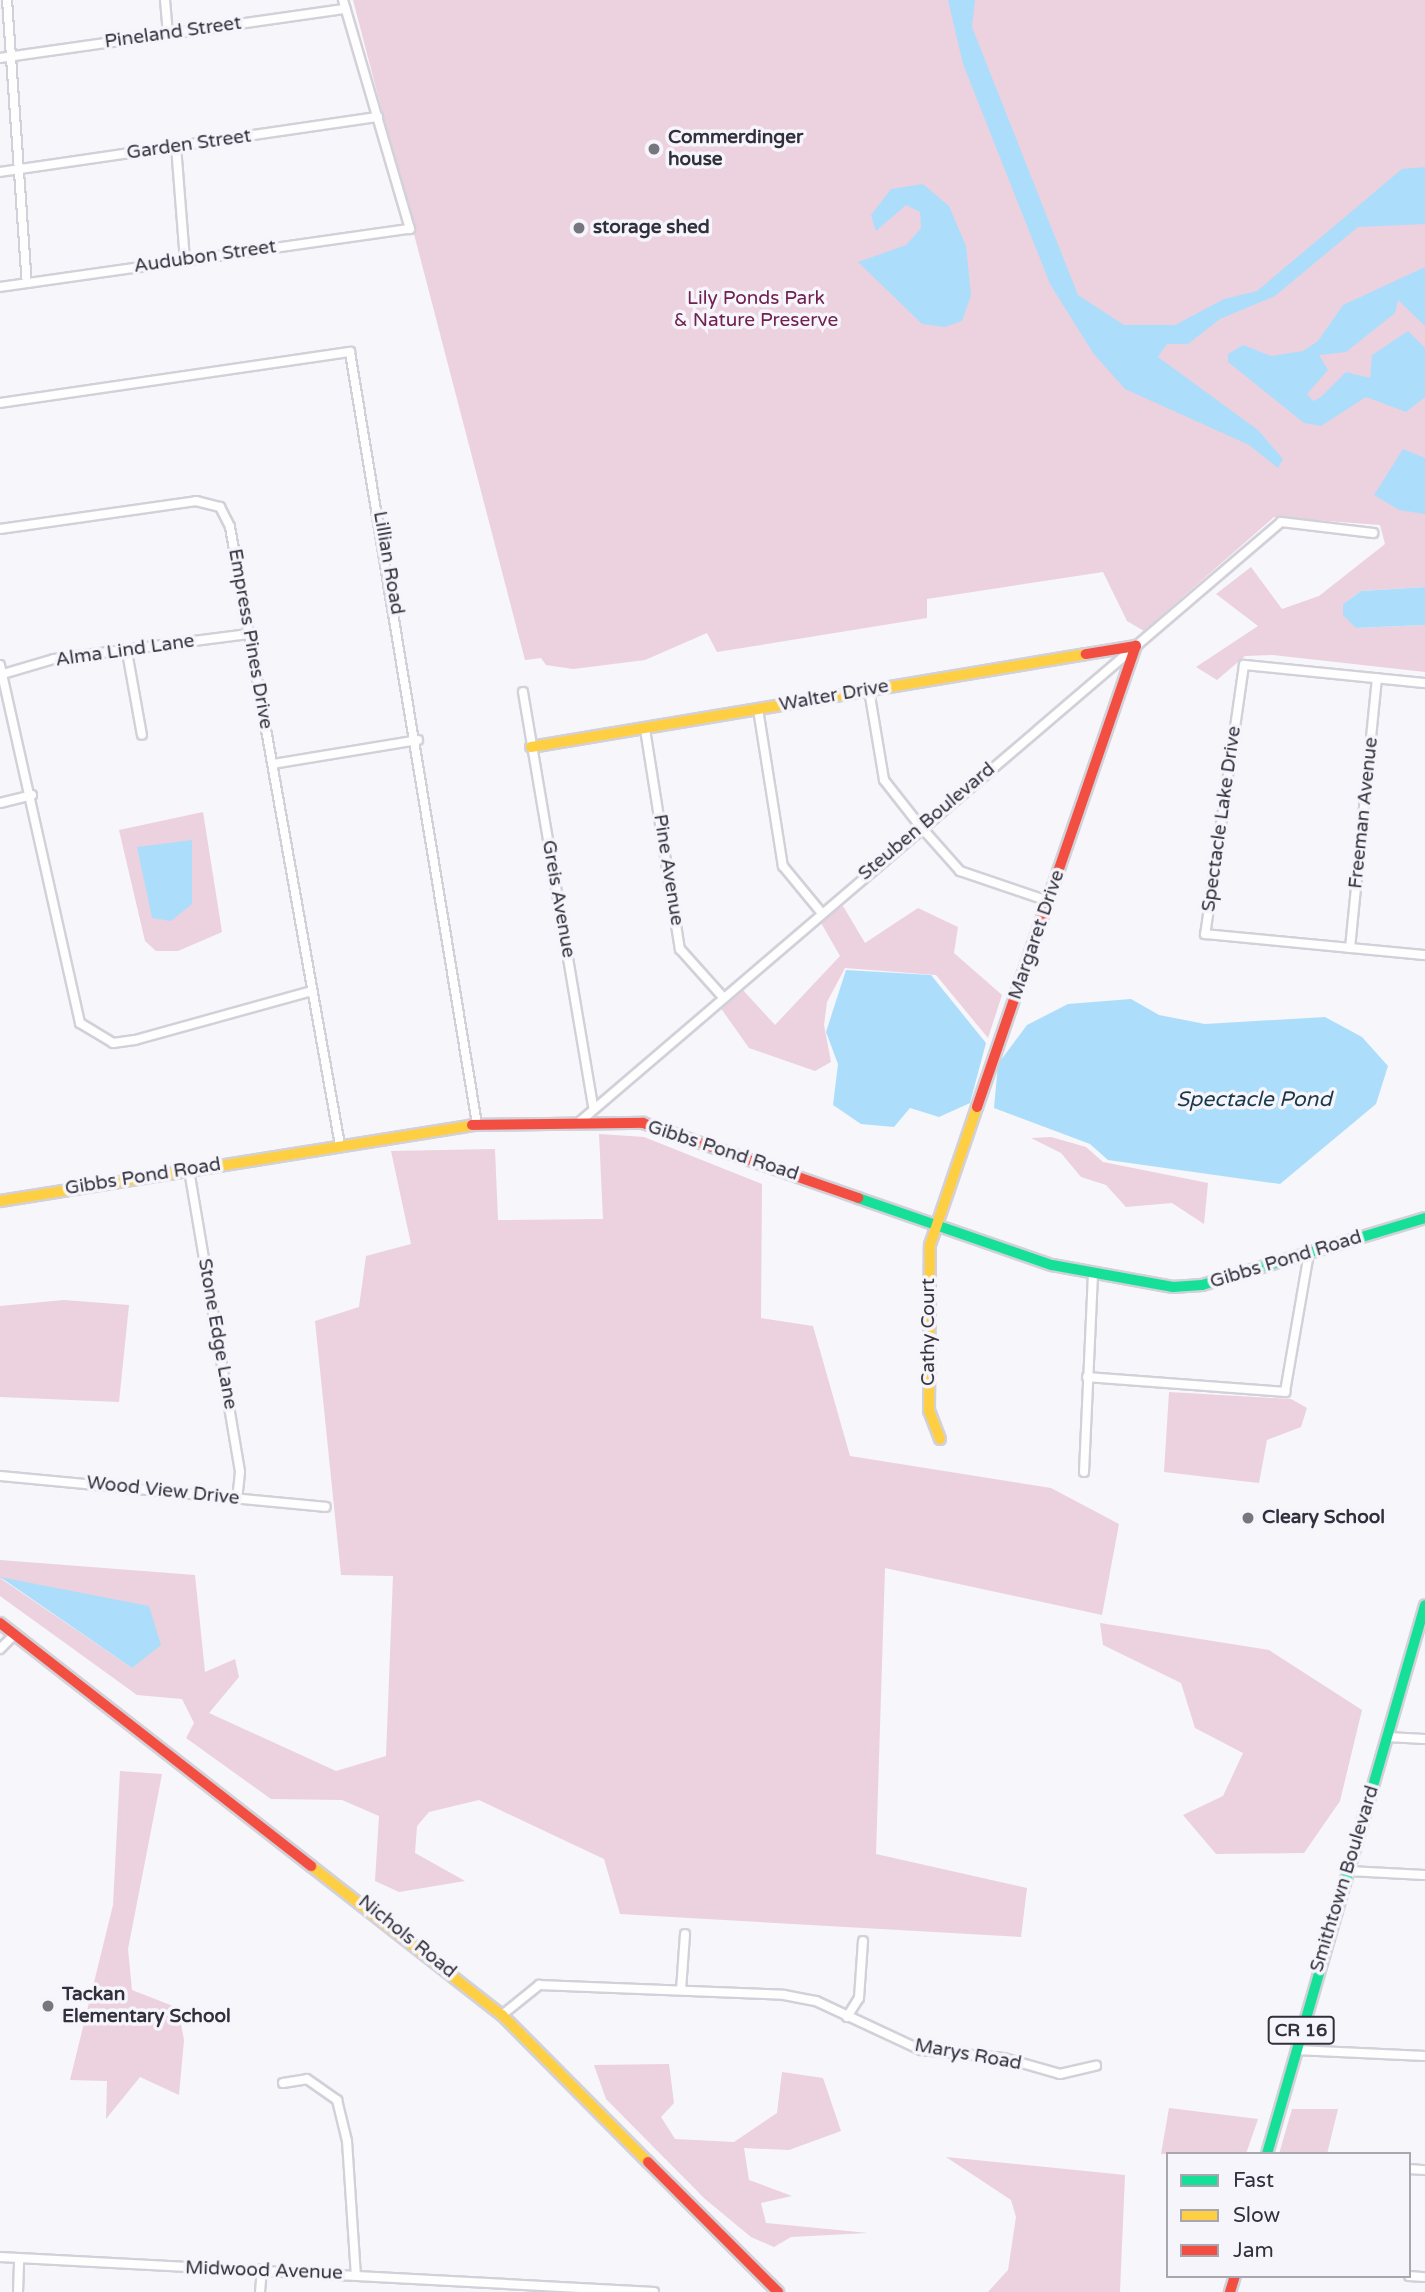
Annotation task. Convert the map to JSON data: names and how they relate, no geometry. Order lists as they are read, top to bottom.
{
  "streets": {
    "street": [
      "Pineland Street",
      "Garden Street",
      "Audubon Street",
      "Lillian Road",
      "Empress Pines Drive",
      "Alma Lind Lane",
      "Walter Drive",
      "Freeman Avenue",
      "Spectacle Lake Drive",
      "Steuben Boulevard",
      "Pine Avenue",
      "Greis Avenue",
      "Margaret Drive",
      "Gibbs Pond Road",
      "Cathy Court",
      "Stone Edge Lane",
      "Wood View Drive",
      "Smithtown Boulevard",
      "Nichols Road",
      "CR 16",
      "Marys Road",
      "Midwood Avenue"
    ]
  },
  "crossings": [
    ["Garden Street", "Audubon Street"],
    ["Lillian Road", "Gibbs Pond Road"],
    ["Empress Pines Drive", "Alma Lind Lane"],
    ["Empress Pines Drive", "Gibbs Pond Road"],
    ["Walter Drive", "Steuben Boulevard"],
    ["Walter Drive", "Pine Avenue"],
    ["Walter Drive", "Greis Avenue"],
    ["Walter Drive", "Margaret Drive"],
    ["Freeman Avenue", "Spectacle Lake Drive"],
    ["Steuben Boulevard", "Pine Avenue"],
    ["Steuben Boulevard", "Greis Avenue"],
    ["Steuben Boulevard", "Margaret Drive"],
    ["Steuben Boulevard", "Gibbs Pond Road"],
    ["Margaret Drive", "Gibbs Pond Road"],
    ["Margaret Drive", "Cathy Court"],
    ["Gibbs Pond Road", "Cathy Court"],
    ["Gibbs Pond Road", "Stone Edge Lane"],
    ["Stone Edge Lane", "Wood View Drive"],
    ["Nichols Road", "Marys Road"]
  ],
  "water": ["Spectacle Pond"],
  "parks": ["Lily Ponds Park & Nature Preserve"],
  "places": [
    "Commerdinger house",
    "storage shed",
    "Cleary School",
    "Tackan Elementary School"
  ],
  "legend": ["Fast", "Slow", "Jam"]
}
